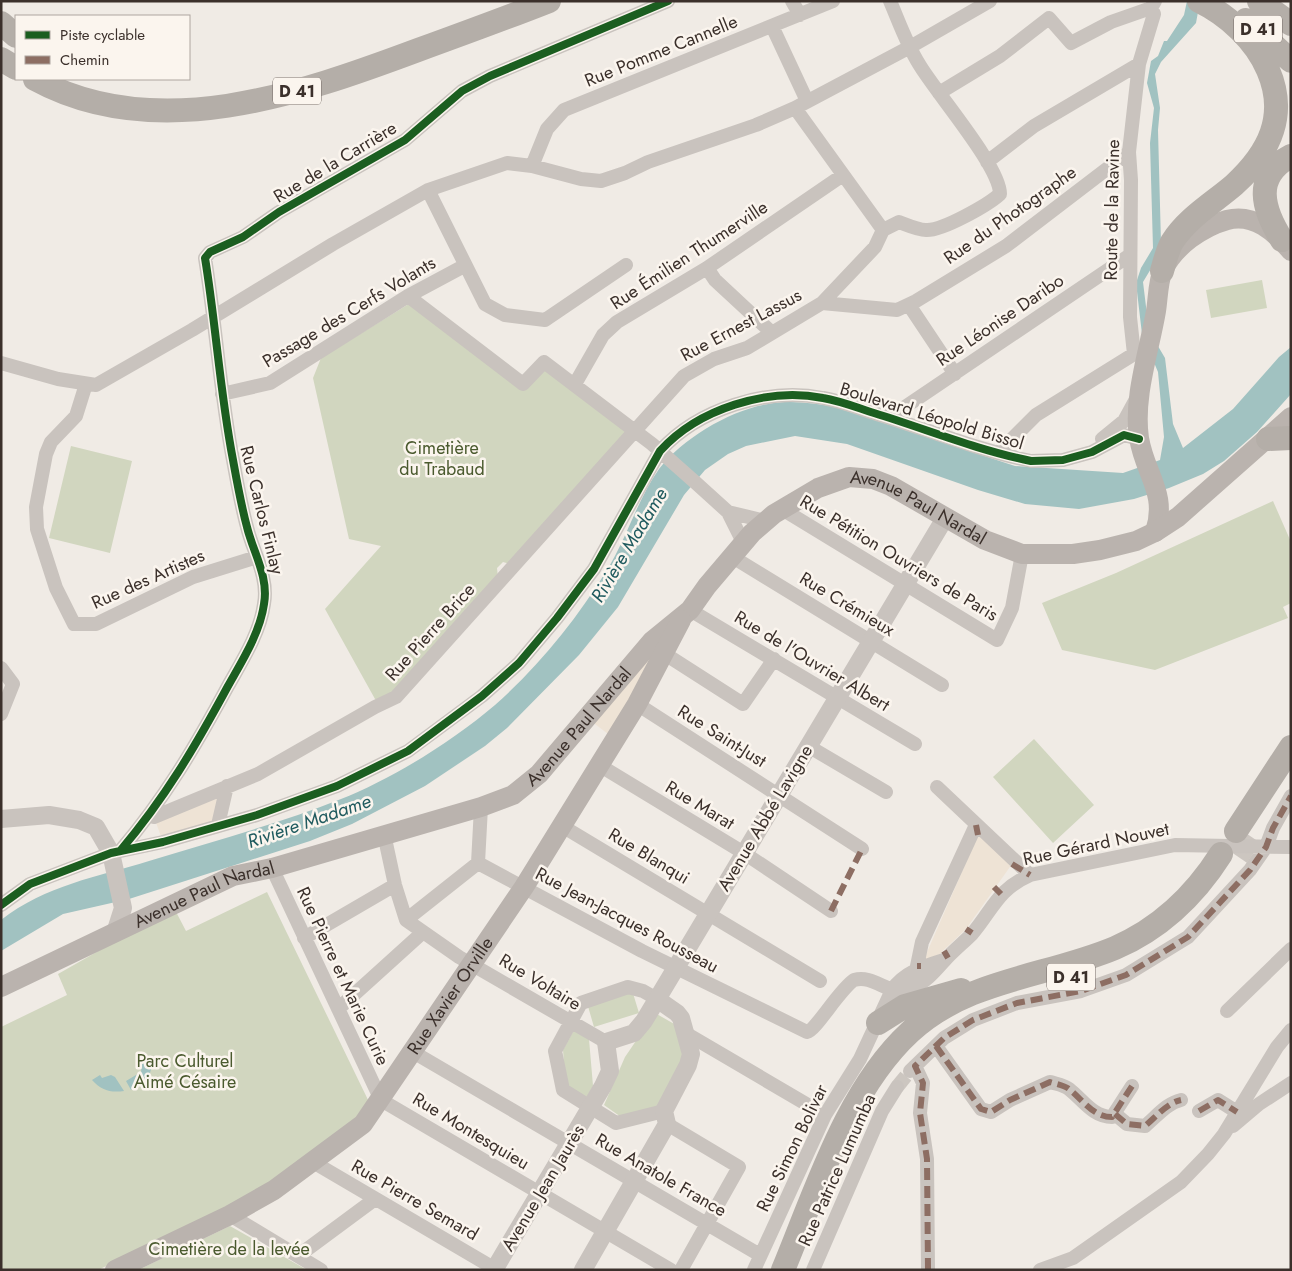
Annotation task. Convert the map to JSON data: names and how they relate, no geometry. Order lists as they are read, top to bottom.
{
  "streets": {
    "highway": ["D 41"],
    "main road": ["Avenue Paul Nardal", "Rue Xavier Orville"],
    "street": [
      "Rue Pomme Cannelle",
      "Rue de la Carrière",
      "Route de la Ravine",
      "Rue du Photographe",
      "Rue Émilien Thumerville",
      "Passage des Cerfs Volants",
      "Rue Léonise Daribo",
      "Rue Ernest Lassus",
      "Boulevard Léopold Bissol",
      "Rue Carlos Finlay",
      "Rue Pétition Ouvriers de Paris",
      "Rue des Artistes",
      "Rue Crémieux",
      "Rue Pierre Brice",
      "Rue de l'Ouvrier Albert",
      "Rue Saint-Just",
      "Rue Marat",
      "Avenue Abbé Lavigne",
      "Rue Gérard Nouvet",
      "Rue Blanqui",
      "Rue Jean-Jacques Rousseau",
      "Rue Pierre et Marie Curie",
      "Rue Voltaire",
      "Rue Montesquieu",
      "Rue Simon Bolivar",
      "Rue Patrice Lumumba",
      "Rue Anatole France",
      "Avenue Jean Jaurès",
      "Rue Pierre Semard"
    ]
  },
  "crossings": [
    ["D 41", "Rue Gérard Nouvet"],
    ["Rue de la Carrière", "Rue Carlos Finlay"],
    ["Route de la Ravine", "Rue du Photographe"],
    ["Route de la Ravine", "Rue Léonise Daribo"],
    ["Route de la Ravine", "Boulevard Léopold Bissol"],
    ["Rue du Photographe", "Rue Ernest Lassus"],
    ["Passage des Cerfs Volants", "Rue Carlos Finlay"],
    ["Rue Léonise Daribo", "Boulevard Léopold Bissol"],
    ["Rue Ernest Lassus", "Rue Pierre Brice"],
    ["Boulevard Léopold Bissol", "Rue Carlos Finlay"],
    ["Rue Carlos Finlay", "Rue des Artistes"],
    ["Rue Carlos Finlay", "Rue Pierre Brice"],
    ["Avenue Paul Nardal", "Rue Pétition Ouvriers de Paris"],
    ["Avenue Paul Nardal", "Rue Crémieux"],
    ["Avenue Paul Nardal", "Rue de l'Ouvrier Albert"],
    ["Avenue Paul Nardal", "Avenue Abbé Lavigne"],
    ["Avenue Paul Nardal", "Rue Pierre et Marie Curie"],
    ["Avenue Paul Nardal", "Rue Xavier Orville"],
    ["Rue Pétition Ouvriers de Paris", "Avenue Abbé Lavigne"],
    ["Rue Crémieux", "Avenue Abbé Lavigne"],
    ["Rue de l'Ouvrier Albert", "Avenue Abbé Lavigne"],
    ["Rue Saint-Just", "Avenue Abbé Lavigne"],
    ["Rue Saint-Just", "Rue Xavier Orville"],
    ["Rue Marat", "Avenue Abbé Lavigne"],
    ["Rue Marat", "Rue Xavier Orville"],
    ["Avenue Abbé Lavigne", "Rue Blanqui"],
    ["Avenue Abbé Lavigne", "Rue Jean-Jacques Rousseau"],
    ["Avenue Abbé Lavigne", "Rue Voltaire"],
    ["Rue Blanqui", "Rue Xavier Orville"],
    ["Rue Jean-Jacques Rousseau", "Rue Xavier Orville"],
    ["Rue Jean-Jacques Rousseau", "Rue Simon Bolivar"],
    ["Rue Pierre et Marie Curie", "Rue Xavier Orville"],
    ["Rue Pierre et Marie Curie", "Rue Montesquieu"],
    ["Rue Voltaire", "Rue Xavier Orville"],
    ["Rue Xavier Orville", "Rue Montesquieu"],
    ["Rue Xavier Orville", "Rue Anatole France"],
    ["Rue Xavier Orville", "Rue Pierre Semard"],
    ["Rue Montesquieu", "Avenue Jean Jaurès"],
    ["Rue Simon Bolivar", "Rue Anatole France"],
    ["Rue Anatole France", "Avenue Jean Jaurès"],
    ["Avenue Jean Jaurès", "Rue Pierre Semard"]
  ],
  "water": ["Rivière Madame"],
  "parks": ["Cimetière du Trabaud", "Parc Culturel Aimé Césaire", "Cimetière de la levée"],
  "legend": ["Piste cyclable", "Chemin"]
}
